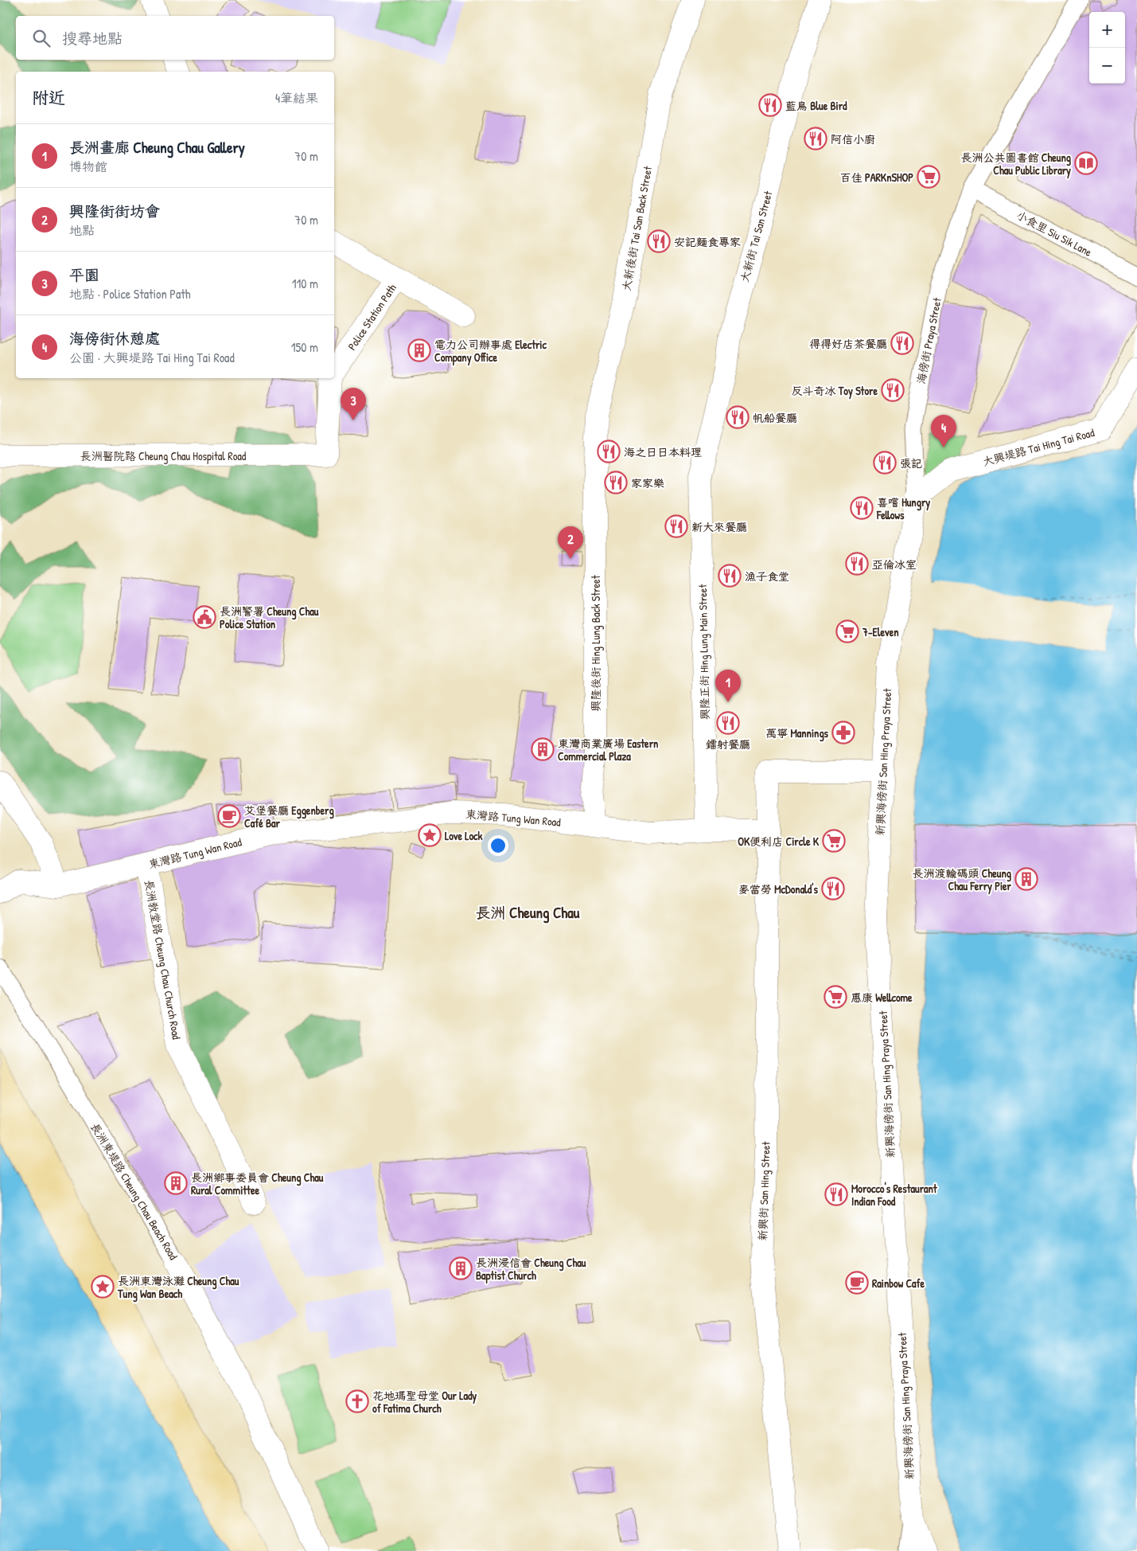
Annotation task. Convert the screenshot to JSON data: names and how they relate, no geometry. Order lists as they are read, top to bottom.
{
  "streets": {
    "street": [
      "大新後街 Tai San Back Street",
      "小食里 Siu Sik Lane",
      "大新街 Tai San Street",
      "Police Station Path",
      "海傍街 Praya Street",
      "大興堤路 Tai Hing Tai Road",
      "長洲醫院路 Cheung Chau Hospital Road",
      "興隆後街 Hing Lung Back Street",
      "興隆正街 Hing Lung Main Street",
      "新興海傍街 San Hing Praya Street",
      "東灣路 Tung Wan Road",
      "長洲教堂路 Cheung Chau Church Road",
      "長洲東堤路 Cheung Chau Beach Road",
      "新興街 San Hing Street"
    ]
  },
  "crossings": [
    ["大新後街 Tai San Back Street", "興隆後街 Hing Lung Back Street"],
    ["小食里 Siu Sik Lane", "海傍街 Praya Street"],
    ["大新街 Tai San Street", "興隆正街 Hing Lung Main Street"],
    ["Police Station Path", "長洲醫院路 Cheung Chau Hospital Road"],
    ["海傍街 Praya Street", "大興堤路 Tai Hing Tai Road"],
    ["海傍街 Praya Street", "新興海傍街 San Hing Praya Street"],
    ["大興堤路 Tai Hing Tai Road", "新興海傍街 San Hing Praya Street"],
    ["興隆後街 Hing Lung Back Street", "東灣路 Tung Wan Road"],
    ["興隆正街 Hing Lung Main Street", "東灣路 Tung Wan Road"],
    ["東灣路 Tung Wan Road", "長洲教堂路 Cheung Chau Church Road"],
    ["東灣路 Tung Wan Road", "新興街 San Hing Street"]
  ],
  "districts": ["長洲 Cheung Chau"],
  "places": {
    "restaurant": [
      "藍鳥 Blue Bird",
      "阿信小廚",
      "安記麵食專家",
      "得得好店茶餐廳",
      "反斗奇冰 Toy Store",
      "帆船餐廳",
      "海之日日本料理",
      "張記",
      "家家樂",
      "喜嚐 Hungry Fellows",
      "新大來餐廳",
      "亞倫冰室",
      "漁子食堂",
      "鐳射餐廳",
      "麥當勞 McDonald's",
      "Morocco's Restaurant Indian Food"
    ],
    "library": ["長洲公共圖書館 Cheung Chau Public Library"],
    "supermarket": [
      "百佳 PARKnSHOP",
      "7-Eleven",
      "OK便利店 Circle K",
      "惠康 Wellcome"
    ],
    "building": [
      "電力公司辦事處 Electric Company Office",
      "東灣商業廣場 Eastern Commercial Plaza",
      "長洲渡輸碼頭 Cheung Chau Ferry Pier",
      "長洲鄉事委員會 Cheung Chau Rural Committee",
      "長洲浸信會 Cheung Chau Baptist Church"
    ],
    "public building": ["長洲警署 Cheung Chau Police Station"],
    "pharmacy": ["萬寧 Mannings"],
    "cafe": ["艾堡餐廳 Eggenberg Café Bar", "Rainbow Cafe"],
    "place": ["Love Lock", "長洲東灣泳灘 Cheung Chau Tung Wan Beach"],
    "church": ["花地瑪聖母堂 Our Lady of Fatima Church"]
  },
  "page": {
    "map_buttons": ["+", "−"],
    "search": "搜尋地點",
    "heading": ["附近", "4筆結果"],
    "list": [
      {
        "mark": "1",
        "name": "長洲畫廊 Cheung Chau Gallery",
        "note": "博物館",
        "value": "70 m"
      },
      {
        "mark": "2",
        "name": "興隆街街坊會",
        "note": "地點",
        "value": "70 m"
      },
      {
        "mark": "3",
        "name": "平園",
        "note": "地點 · Police Station Path",
        "value": "110 m"
      },
      {
        "mark": "4",
        "name": "海傍街休憩處",
        "note": "公園 · 大興堤路 Tai Hing Tai Road",
        "value": "150 m"
      }
    ],
    "pins": [
      "3",
      "4",
      "2",
      "1"
    ]
  }
}
